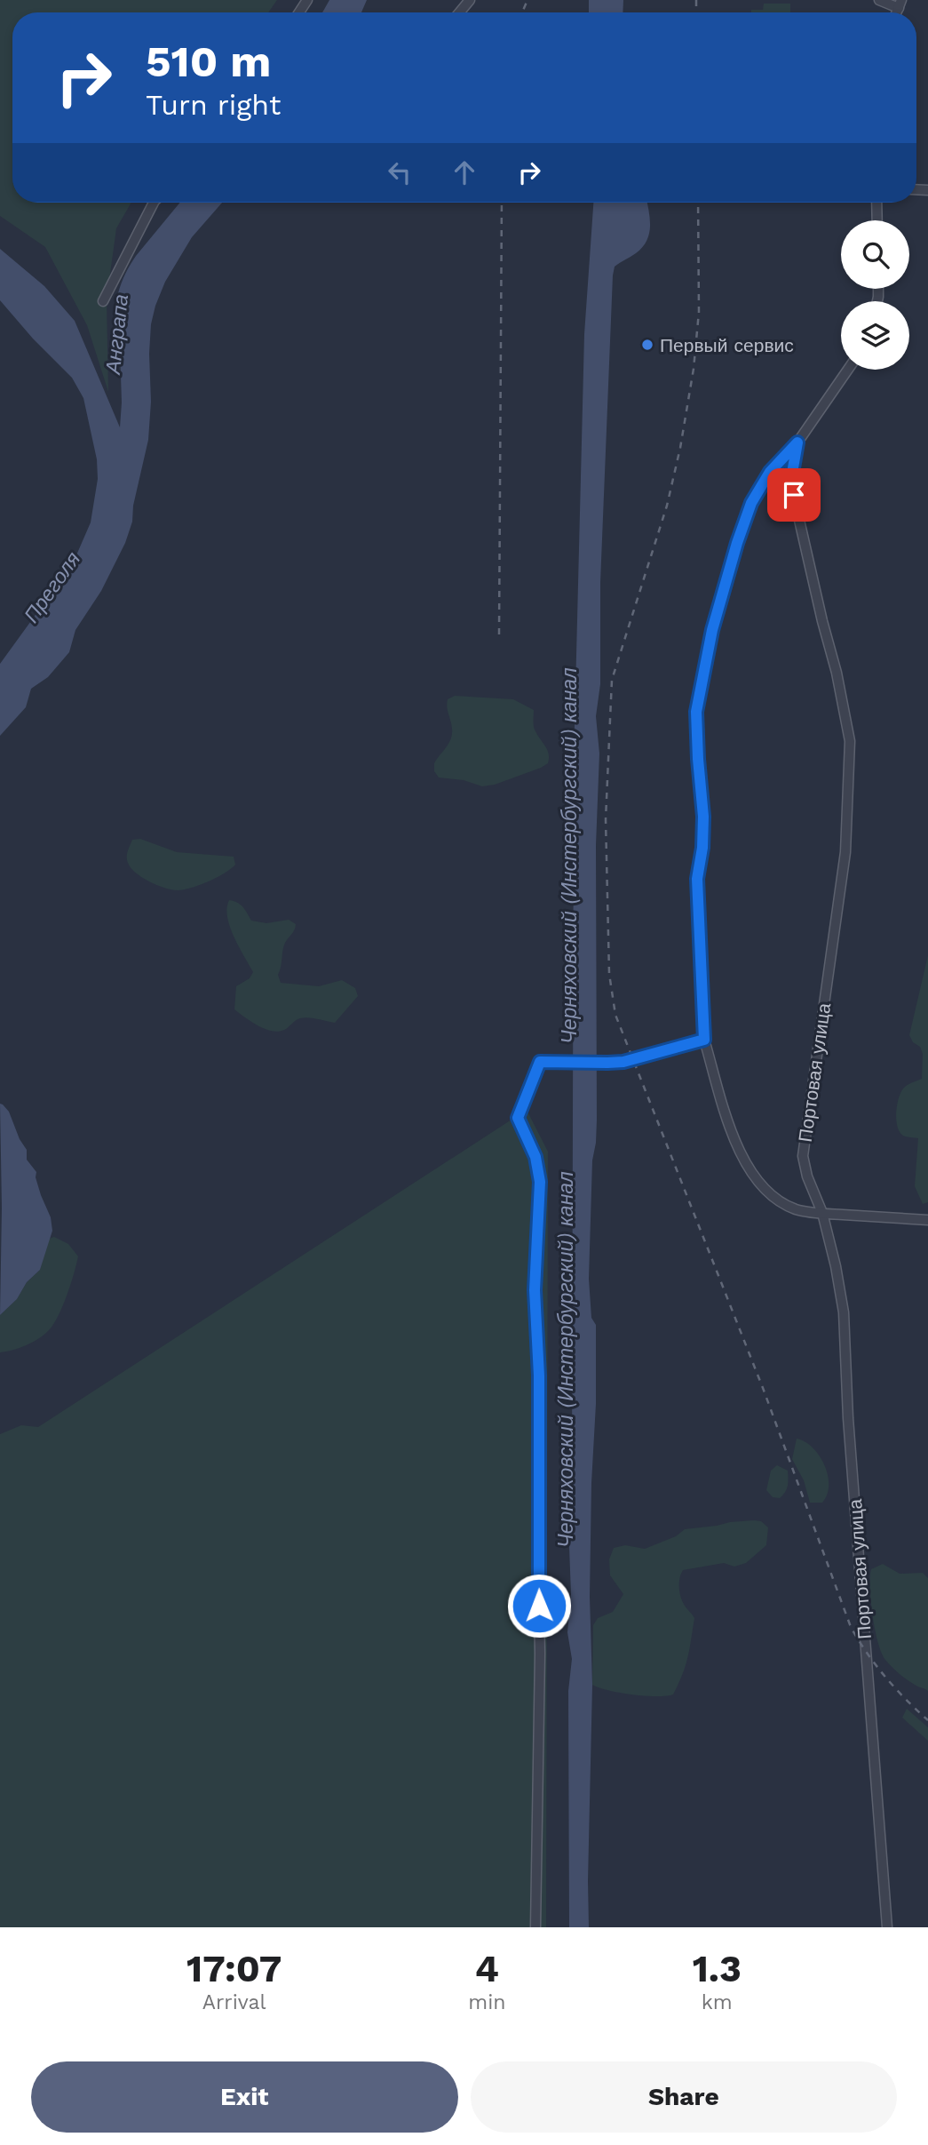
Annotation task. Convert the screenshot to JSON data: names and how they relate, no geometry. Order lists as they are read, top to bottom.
{
  "streets": {
    "street": ["Портовая улица"]
  },
  "water": ["Анграпа", "Преголя", "Черняховский (Инстербургский) канал"],
  "places": ["Первый сервис"],
  "page": {
    "turn": ["510 m", "Turn right"],
    "eta": [
      "17:07",
      "Arrival",
      "4",
      "min",
      "1.3",
      "km"
    ],
    "buttons": ["Exit", "Share"]
  }
}
